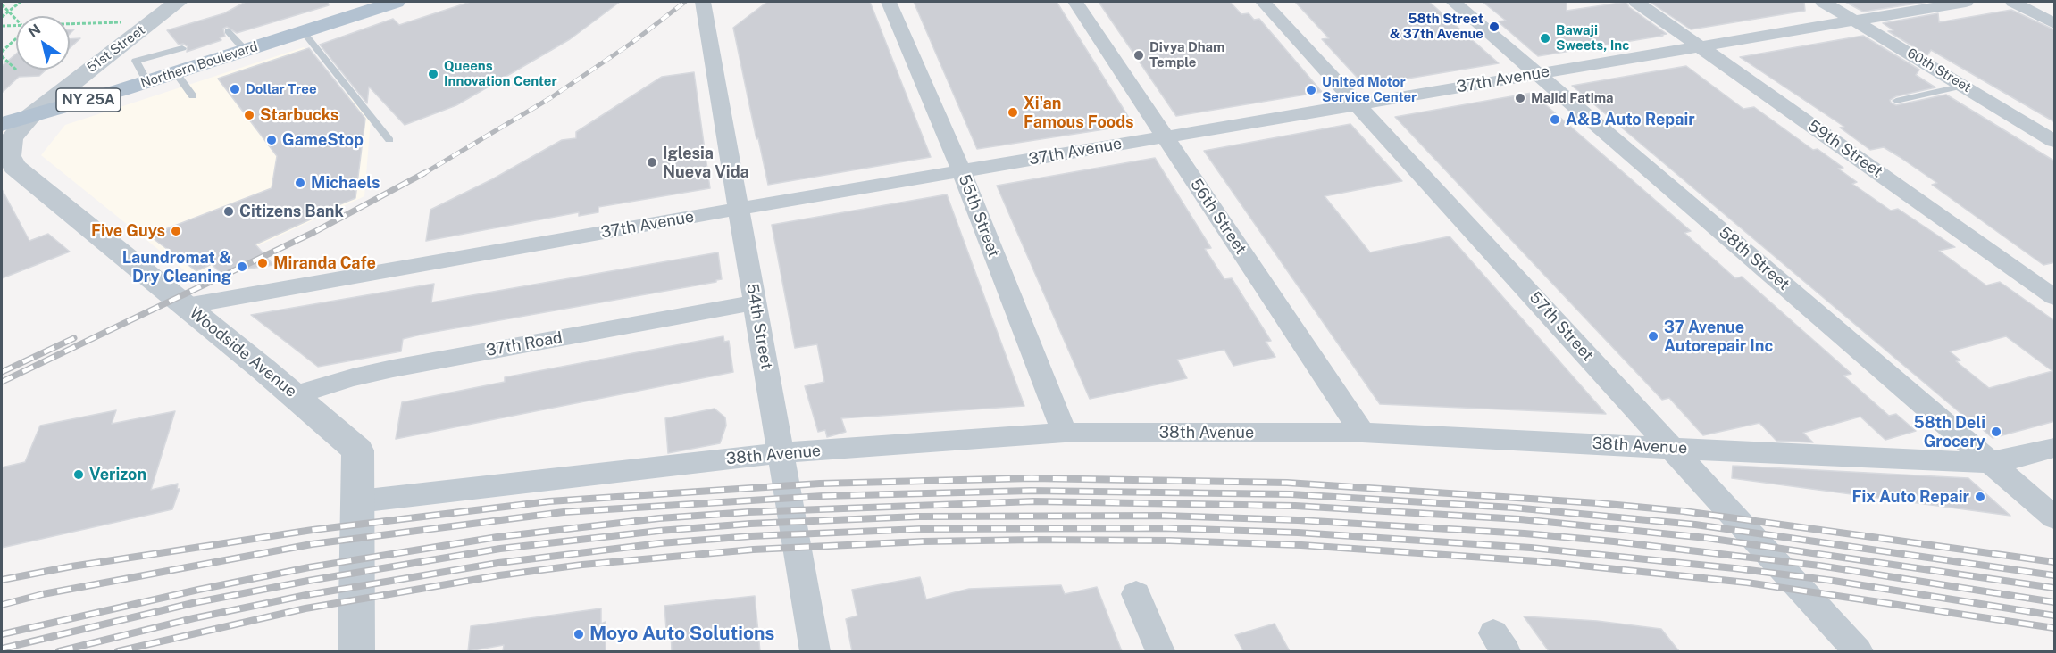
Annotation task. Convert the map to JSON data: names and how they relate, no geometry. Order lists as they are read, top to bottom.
{
  "streets": {
    "main road": ["Northern Boulevard", "NY 25A"],
    "street": [
      "51st Street",
      "60th Street",
      "37th Avenue",
      "59th Street",
      "55th Street",
      "56th Street",
      "58th Street",
      "54th Street",
      "57th Street",
      "37th Road",
      "Woodside Avenue",
      "38th Avenue"
    ]
  },
  "crossings": [
    ["51st Street", "Northern Boulevard"],
    ["51st Street", "Woodside Avenue"],
    ["Northern Boulevard", "Woodside Avenue"],
    ["60th Street", "37th Avenue"],
    ["37th Avenue", "59th Street"],
    ["37th Avenue", "55th Street"],
    ["37th Avenue", "56th Street"],
    ["37th Avenue", "58th Street"],
    ["37th Avenue", "54th Street"],
    ["37th Avenue", "57th Street"],
    ["37th Avenue", "Woodside Avenue"],
    ["55th Street", "38th Avenue"],
    ["56th Street", "38th Avenue"],
    ["58th Street", "38th Avenue"],
    ["54th Street", "37th Road"],
    ["54th Street", "38th Avenue"],
    ["57th Street", "38th Avenue"],
    ["37th Road", "Woodside Avenue"],
    ["Woodside Avenue", "38th Avenue"]
  ],
  "places": [
    "58th Street & 37th Avenue",
    "Bawaji Sweets, Inc",
    "Divya Dham Temple",
    "Queens Innovation Center",
    "Dollar Tree",
    "United Motor Service Center",
    "Majid Fatima",
    "Xi'an Famous Foods",
    "Starbucks",
    "A&B Auto Repair",
    "GameStop",
    "Iglesia Nueva Vida",
    "Michaels",
    "Citizens Bank",
    "Five Guys",
    "Miranda Cafe",
    "Laundromat & Dry Cleaning",
    "37 Avenue Autorepair Inc",
    "58th Deli Grocery",
    "Verizon",
    "Fix Auto Repair",
    "Moyo Auto Solutions"
  ],
  "north": "top left"
}
